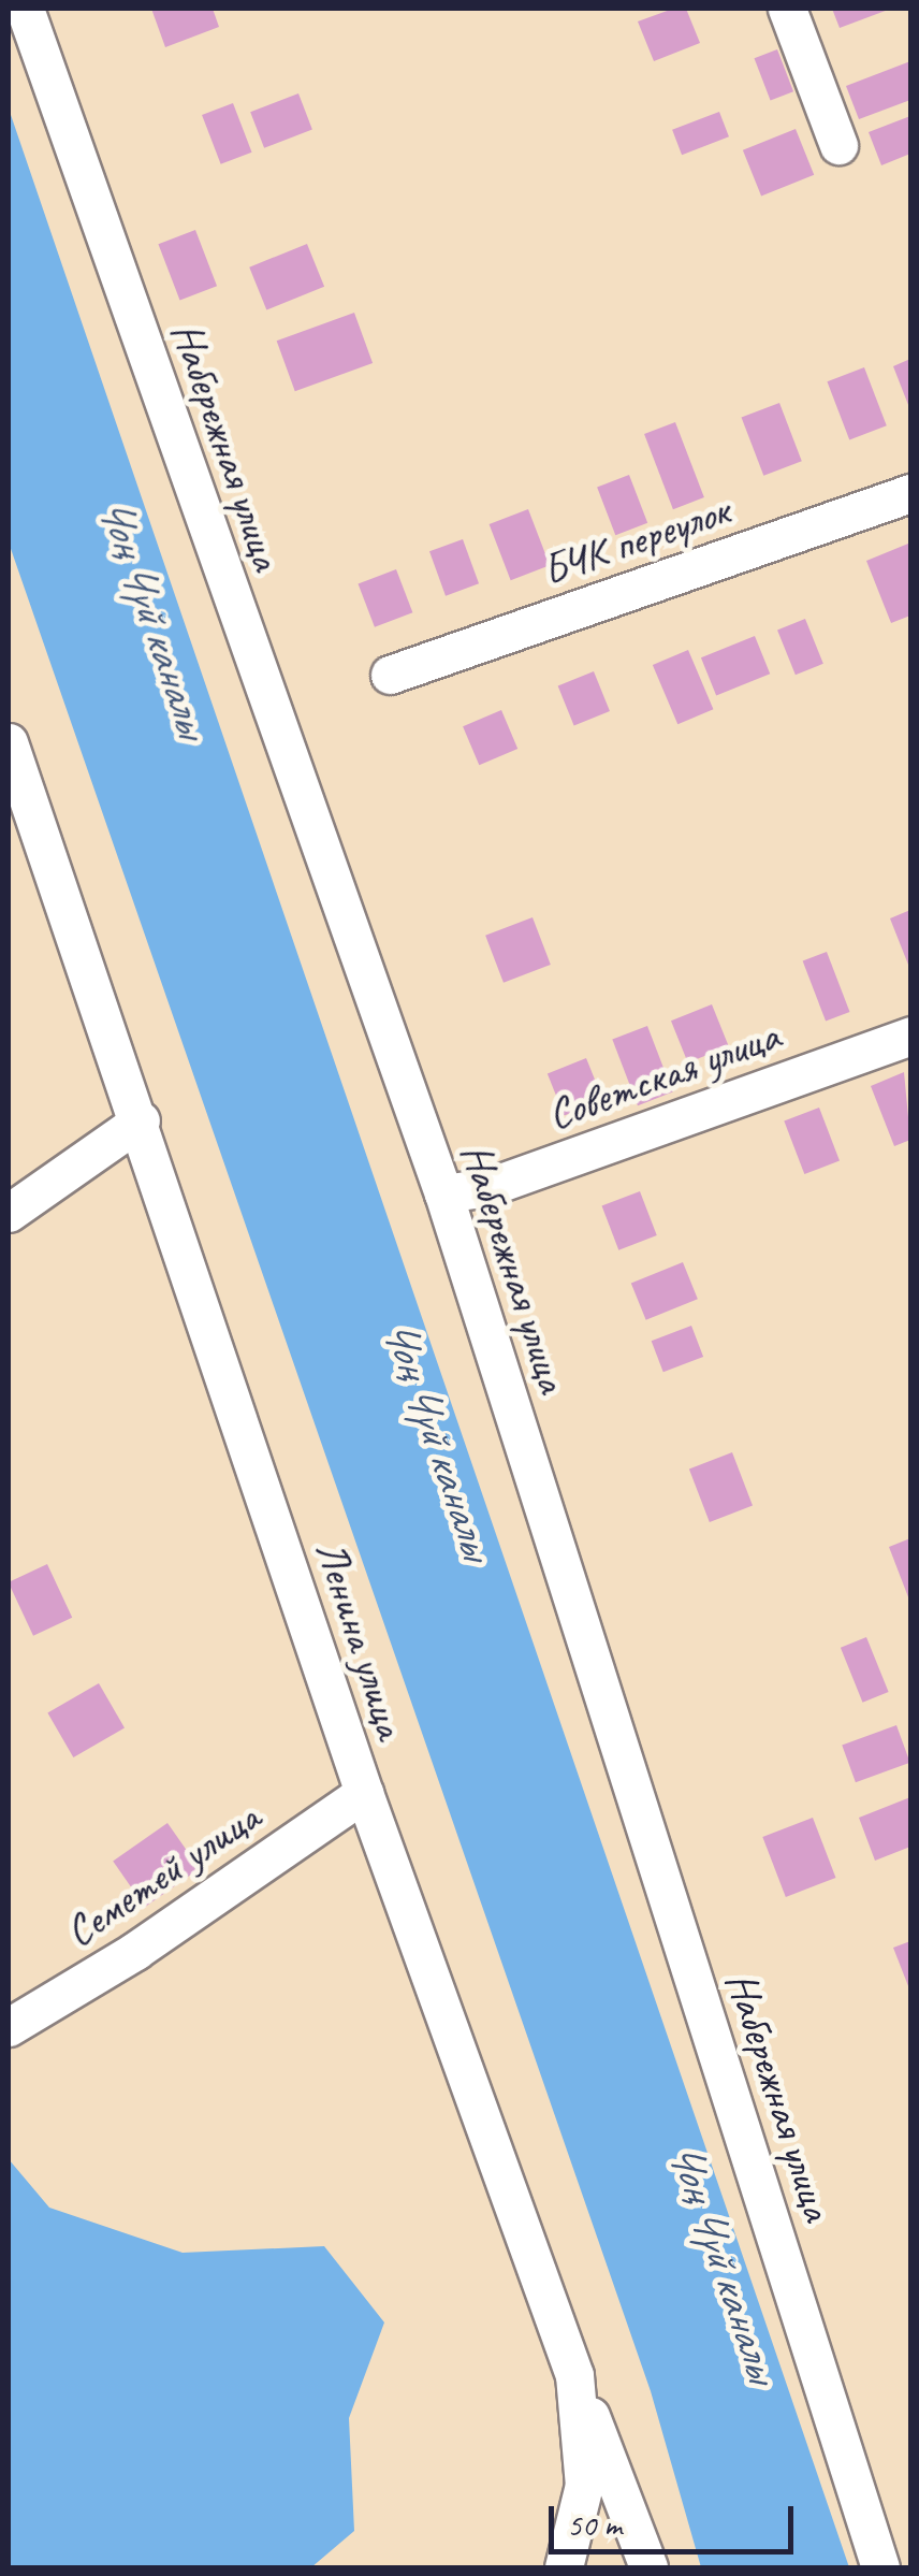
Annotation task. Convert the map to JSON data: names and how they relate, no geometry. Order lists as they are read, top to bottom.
{
  "streets": {
    "street": [
      "Набережная улица",
      "БЧК переулок",
      "Советская улица",
      "Ленина улица",
      "Семетей улица"
    ]
  },
  "crossings": [
    ["Набережная улица", "Советская улица"],
    ["Ленина улица", "Семетей улица"]
  ],
  "water": ["Чоң Чүй каналы"],
  "scale_bar": "50 m"
}
